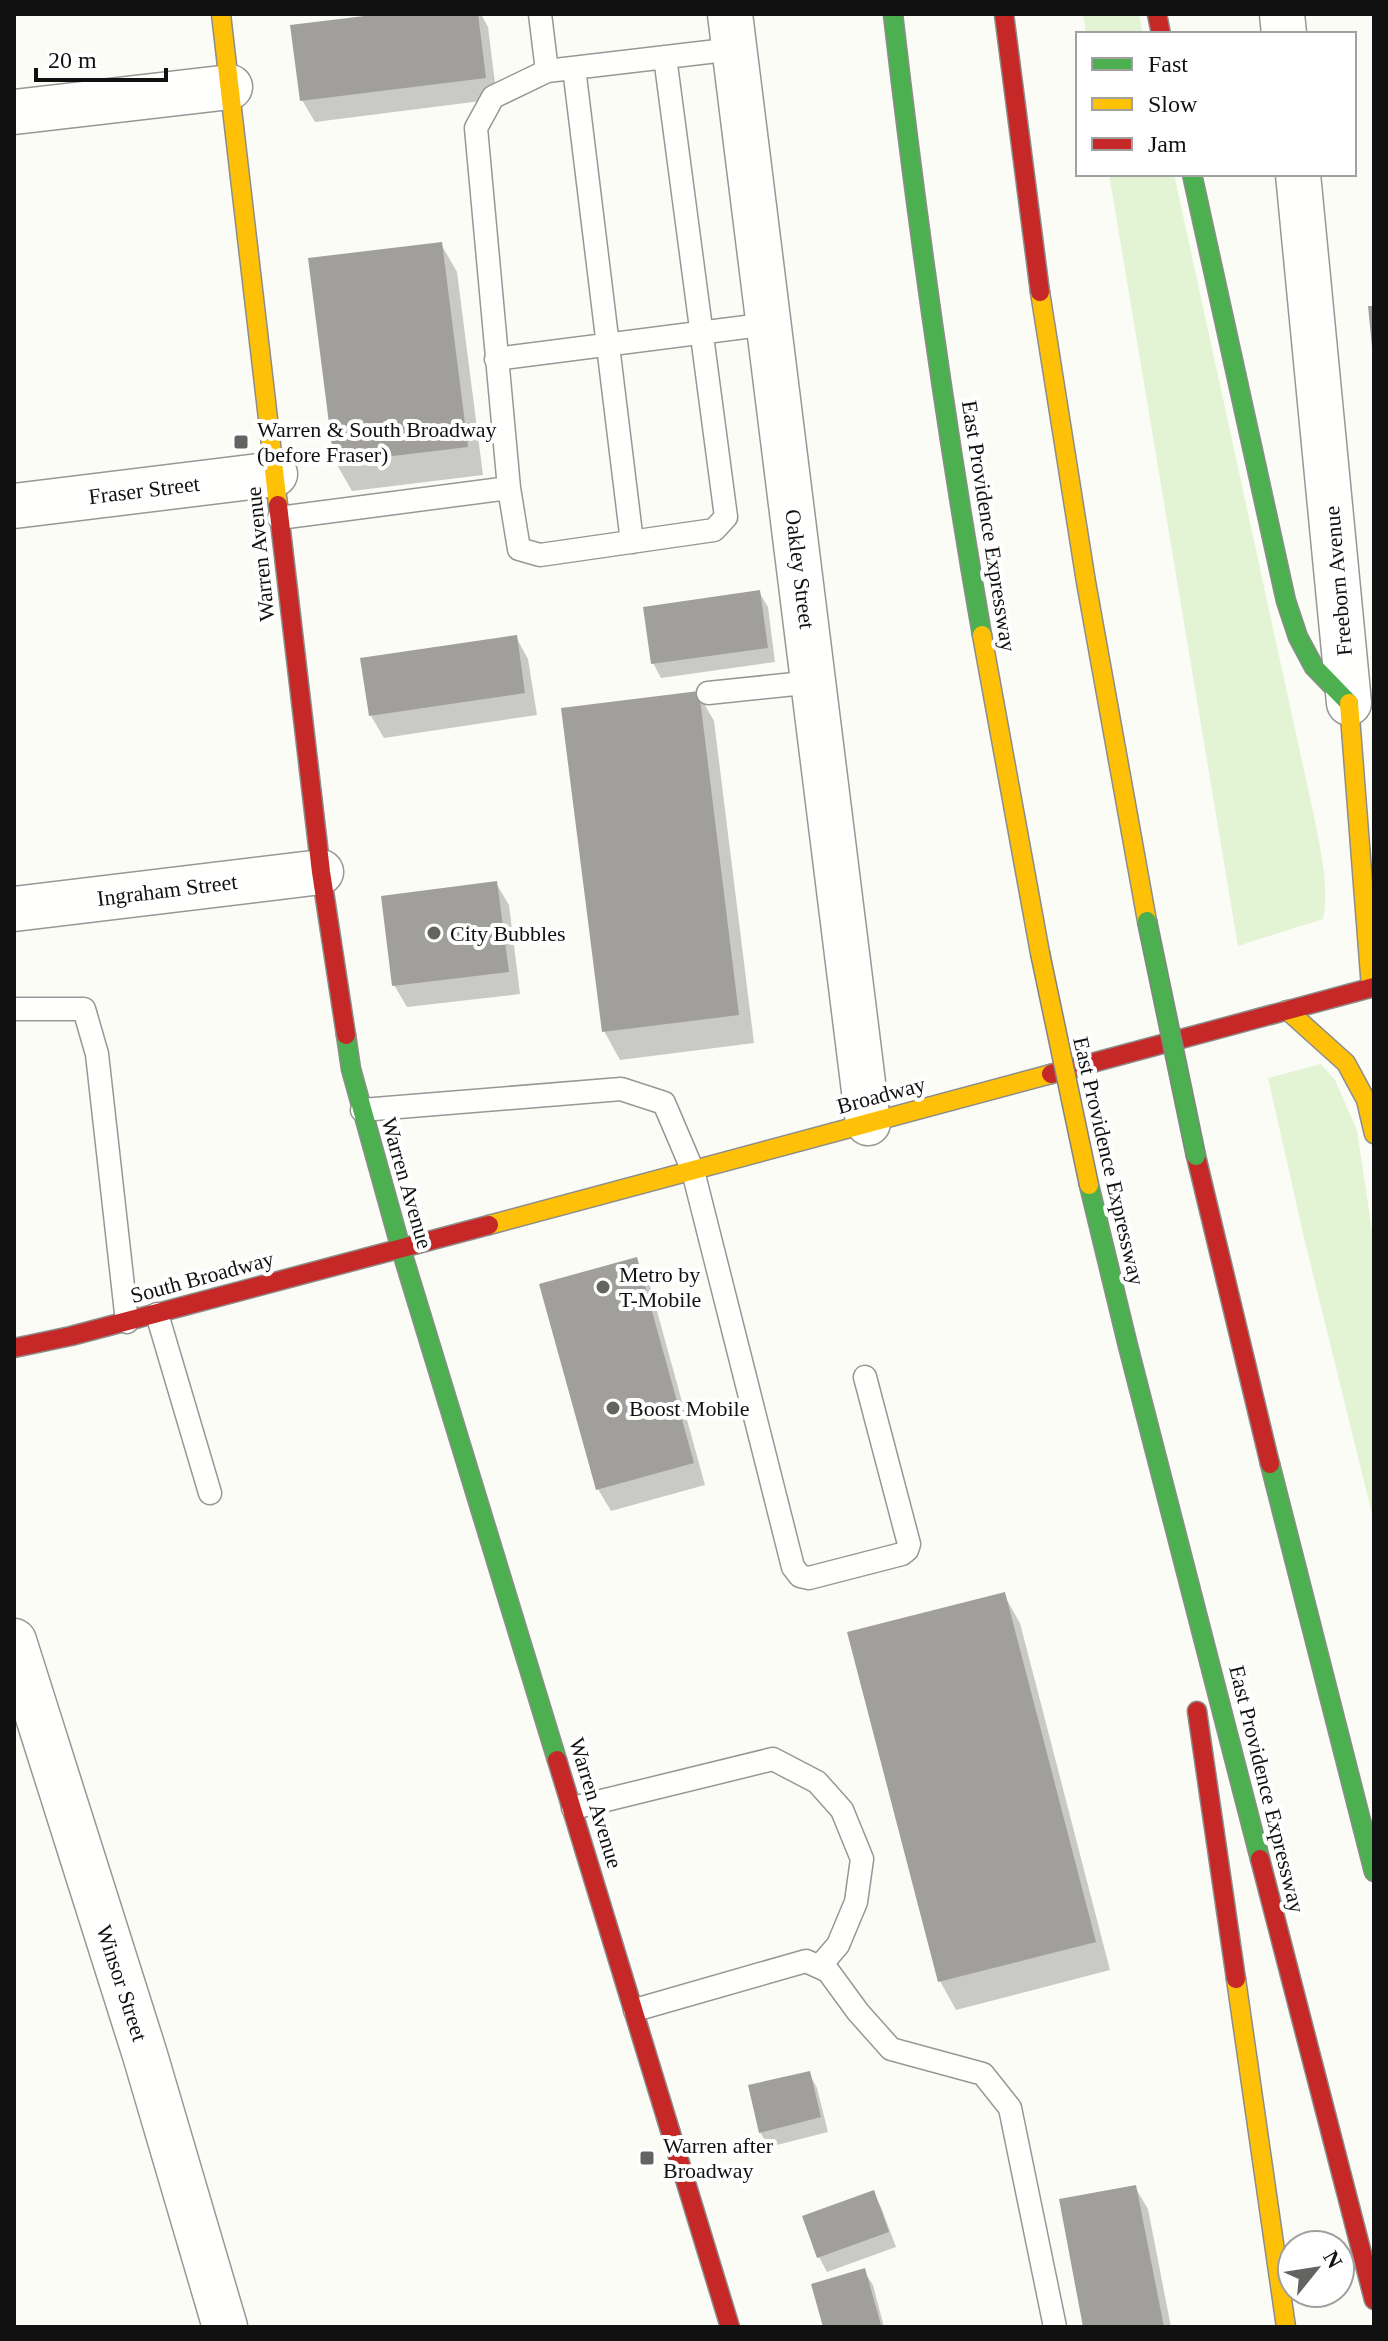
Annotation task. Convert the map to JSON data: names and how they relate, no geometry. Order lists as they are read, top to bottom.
{
  "streets": {
    "main road": [
      "East Providence Expressway",
      "Warren Avenue",
      "Freeborn Avenue",
      "Broadway",
      "South Broadway"
    ],
    "street": [
      "Fraser Street",
      "Oakley Street",
      "Ingraham Street",
      "Winsor Street"
    ]
  },
  "crossings": [
    ["Fraser Street", "Warren Avenue"],
    ["Warren Avenue", "Ingraham Street"],
    ["Warren Avenue", "Broadway"],
    ["Warren Avenue", "South Broadway"],
    ["Oakley Street", "Broadway"],
    ["Freeborn Avenue", "Broadway"],
    ["Broadway", "South Broadway"]
  ],
  "places": {
    "transit": ["Warren & South Broadway (before Fraser)", "Warren after Broadway"],
    "other": ["City Bubbles", "Metro by T-Mobile", "Boost Mobile"]
  },
  "legend": ["Fast", "Slow", "Jam"],
  "scale_bar": "20 m",
  "north": "top right"
}
